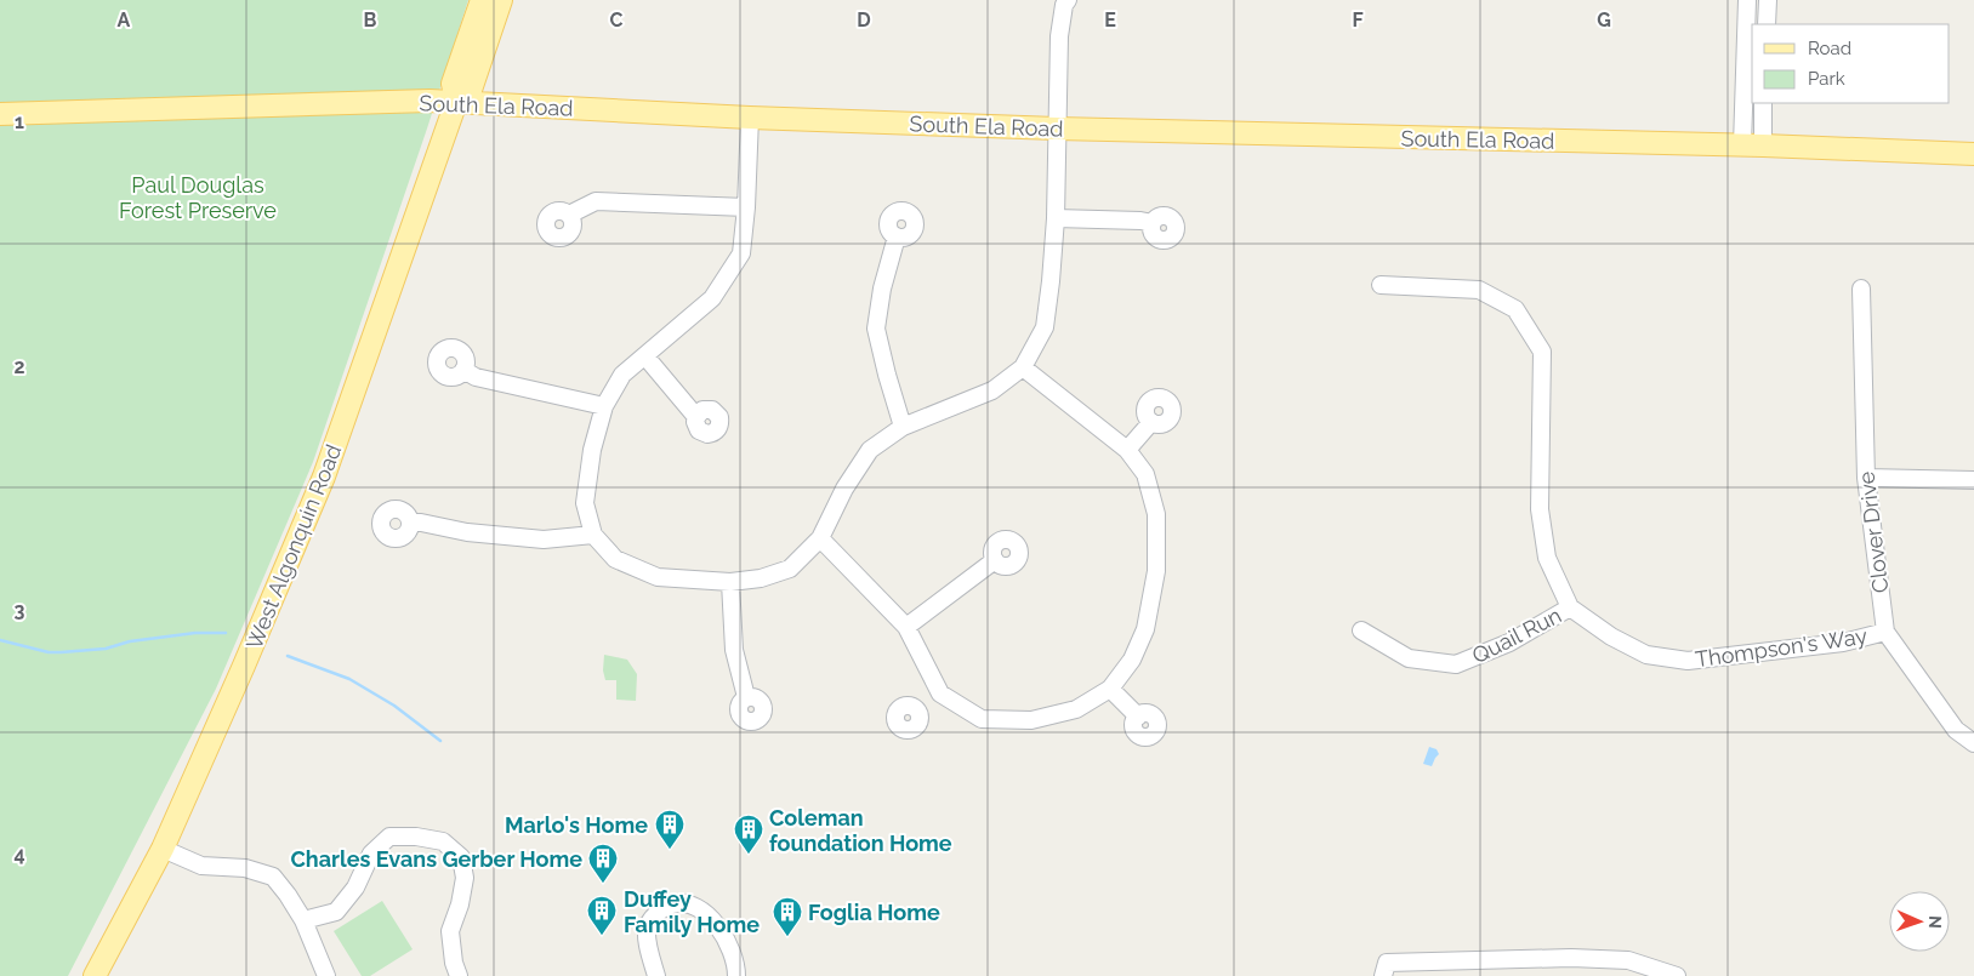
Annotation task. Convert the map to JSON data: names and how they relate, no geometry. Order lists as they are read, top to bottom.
{
  "streets": {
    "main road": ["South Ela Road", "West Algonquin Road"],
    "street": ["Clover Drive", "Quail Run", "Thompson's Way"]
  },
  "crossings": [
    ["South Ela Road", "West Algonquin Road"],
    ["Clover Drive", "Thompson's Way"],
    ["Quail Run", "Thompson's Way"]
  ],
  "parks": ["Paul Douglas Forest Preserve"],
  "places": {
    "building": [
      "Marlo's Home",
      "Coleman foundation Home",
      "Charles Evans Gerber Home",
      "Duffey Family Home",
      "Foglia Home"
    ]
  },
  "legend": ["Road", "Park"],
  "north": "right",
  "grid": {
    "columns": [
      "A",
      "B",
      "C",
      "D",
      "E",
      "F",
      "G"
    ],
    "rows": [
      "1",
      "2",
      "3",
      "4"
    ]
  }
}
